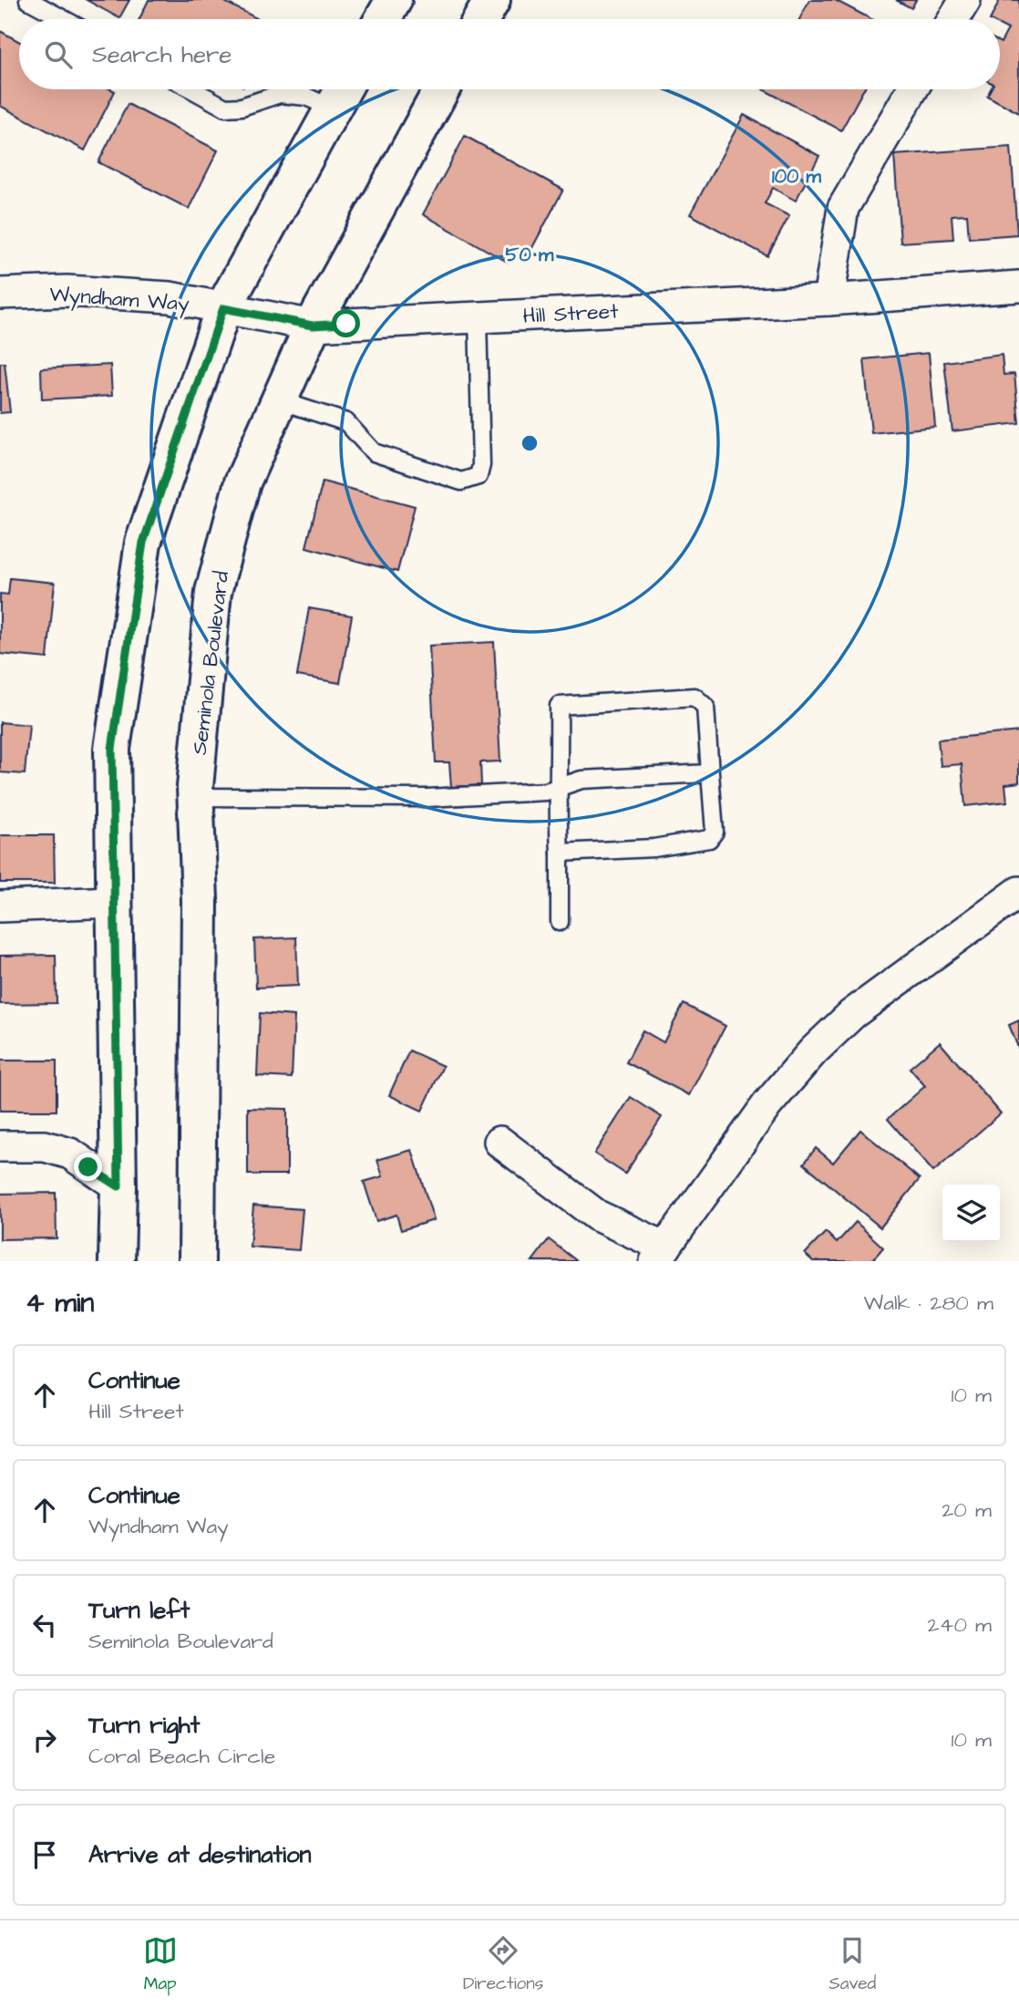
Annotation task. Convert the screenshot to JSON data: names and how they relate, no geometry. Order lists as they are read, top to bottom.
{
  "streets": {
    "main road": ["Seminola Boulevard"],
    "street": ["Wyndham Way", "Hill Street"]
  },
  "crossings": [
    ["Wyndham Way", "Hill Street"],
    ["Wyndham Way", "Seminola Boulevard"],
    ["Hill Street", "Seminola Boulevard"]
  ],
  "page": {
    "search": "Search here",
    "heading": ["4 min", "Walk · 280 m"],
    "list": [
      ["Continue", "Hill Street", "10 m"],
      ["Continue", "Wyndham Way", "20 m"],
      ["Turn left", "Seminola Boulevard", "240 m"],
      ["Turn right", "Coral Beach Circle", "10 m"],
      "Arrive at destination"
    ],
    "nav": ["Map", "Directions", "Saved"]
  },
  "rings": ["100 m", "50 m"]
}
